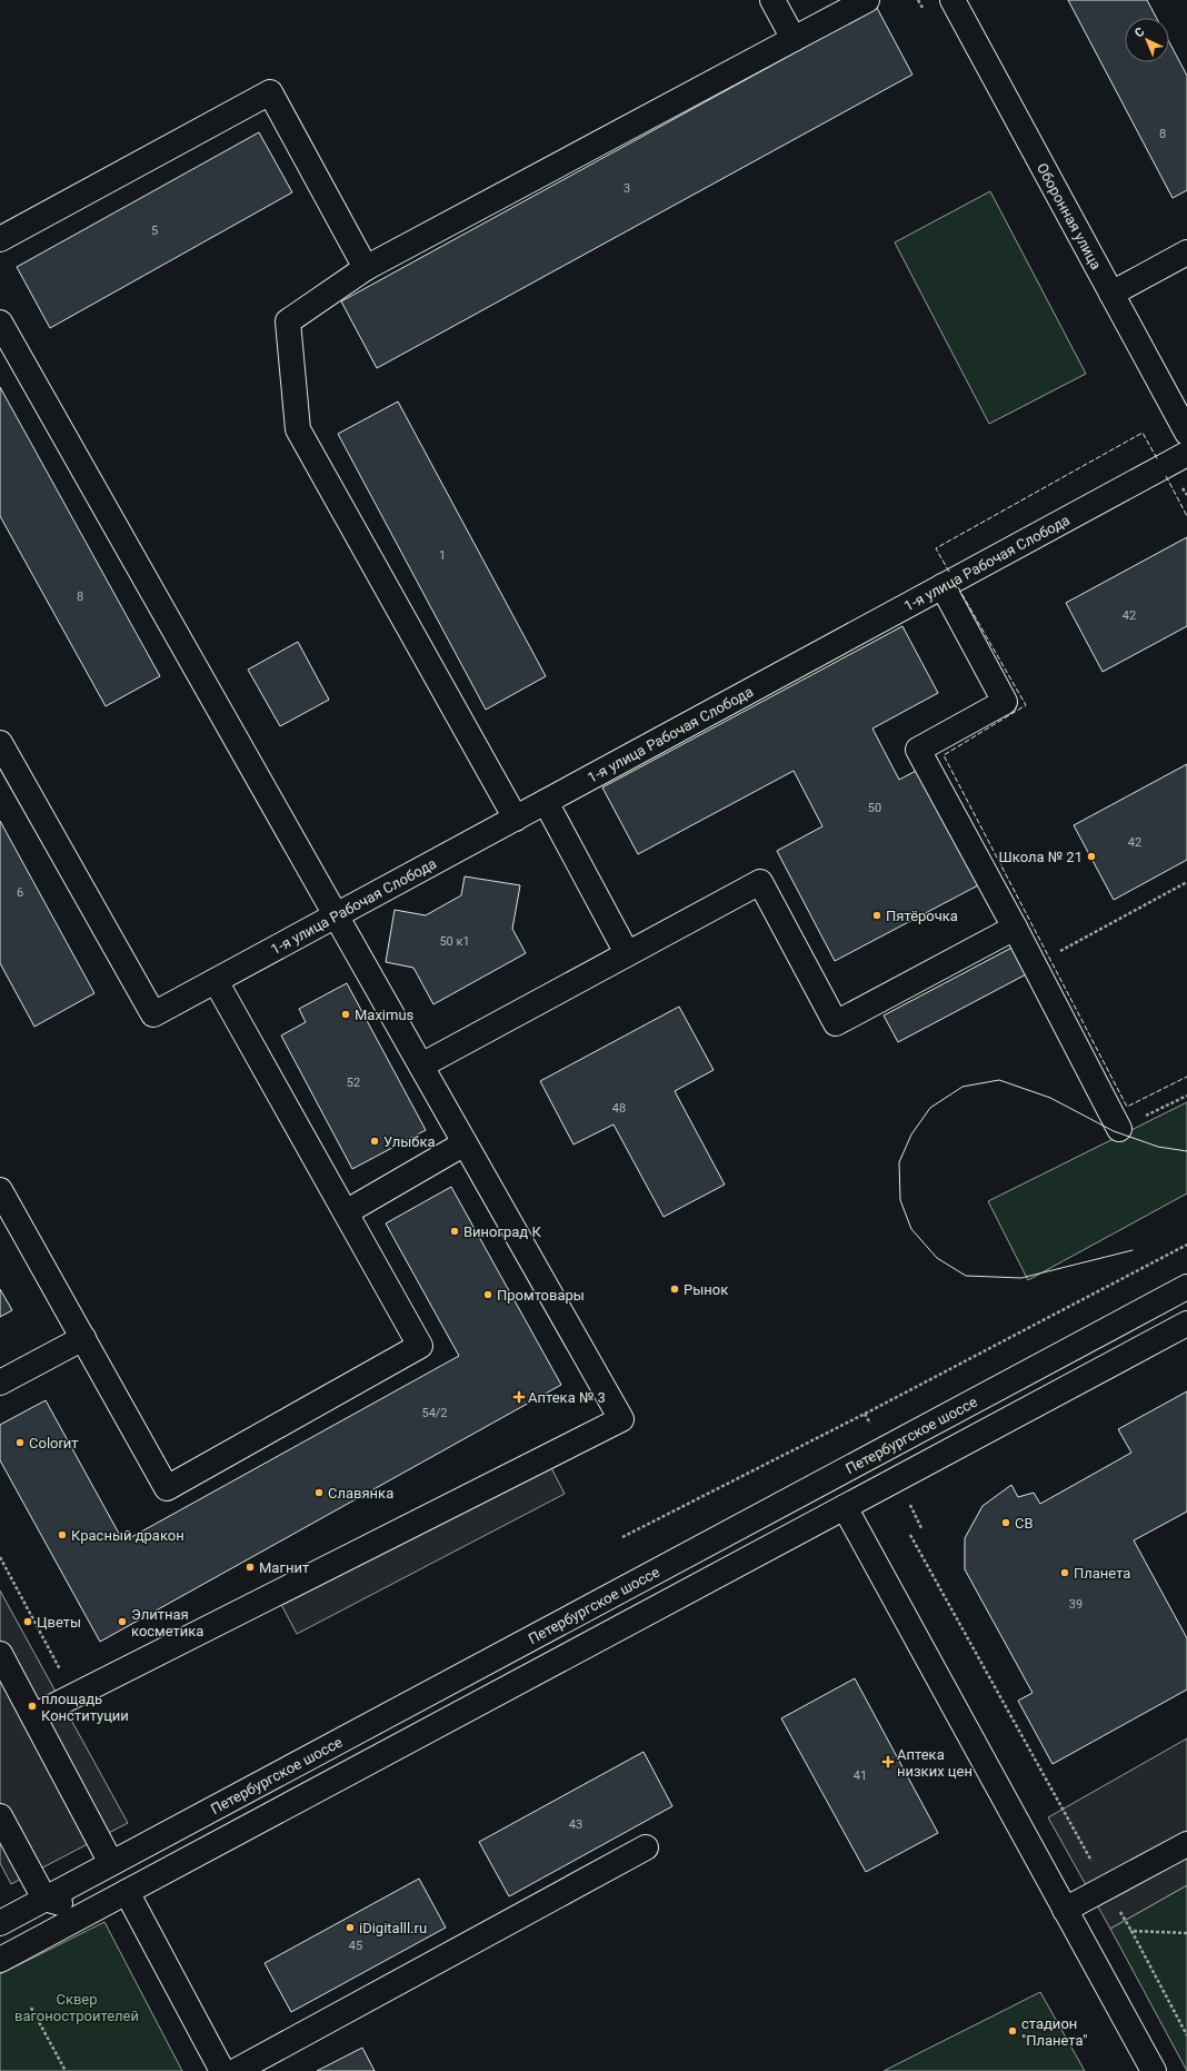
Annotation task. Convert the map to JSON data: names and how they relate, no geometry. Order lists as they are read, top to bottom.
{
  "streets": {
    "main road": ["Оборонная улица", "1-я улица Рабочая Слобода", "Петербургское шоссе"]
  },
  "parks": ["Сквер вагоностроителей"],
  "places": {
    "other": [
      "Школа № 21",
      "Пятёрочка",
      "Maximus",
      "Улыбка",
      "Виноград К",
      "Рынок",
      "Промтовары",
      "Colorит",
      "Славянка",
      "СВ",
      "Красный дракон",
      "Магнит",
      "Планета",
      "Цветы",
      "Элитная косметика",
      "площадь Конституции",
      "iDigitalll.ru",
      "стадион \"Планета\""
    ],
    "health": ["Аптека № 3", "Аптека низких цен"]
  },
  "house_numbers": [
    "8",
    "3",
    "5",
    "1",
    "8",
    "42",
    "50",
    "42",
    "6",
    "50 к1",
    "52",
    "48",
    "54/2",
    "39",
    "41",
    "43",
    "45"
  ],
  "north": "top left"
}
